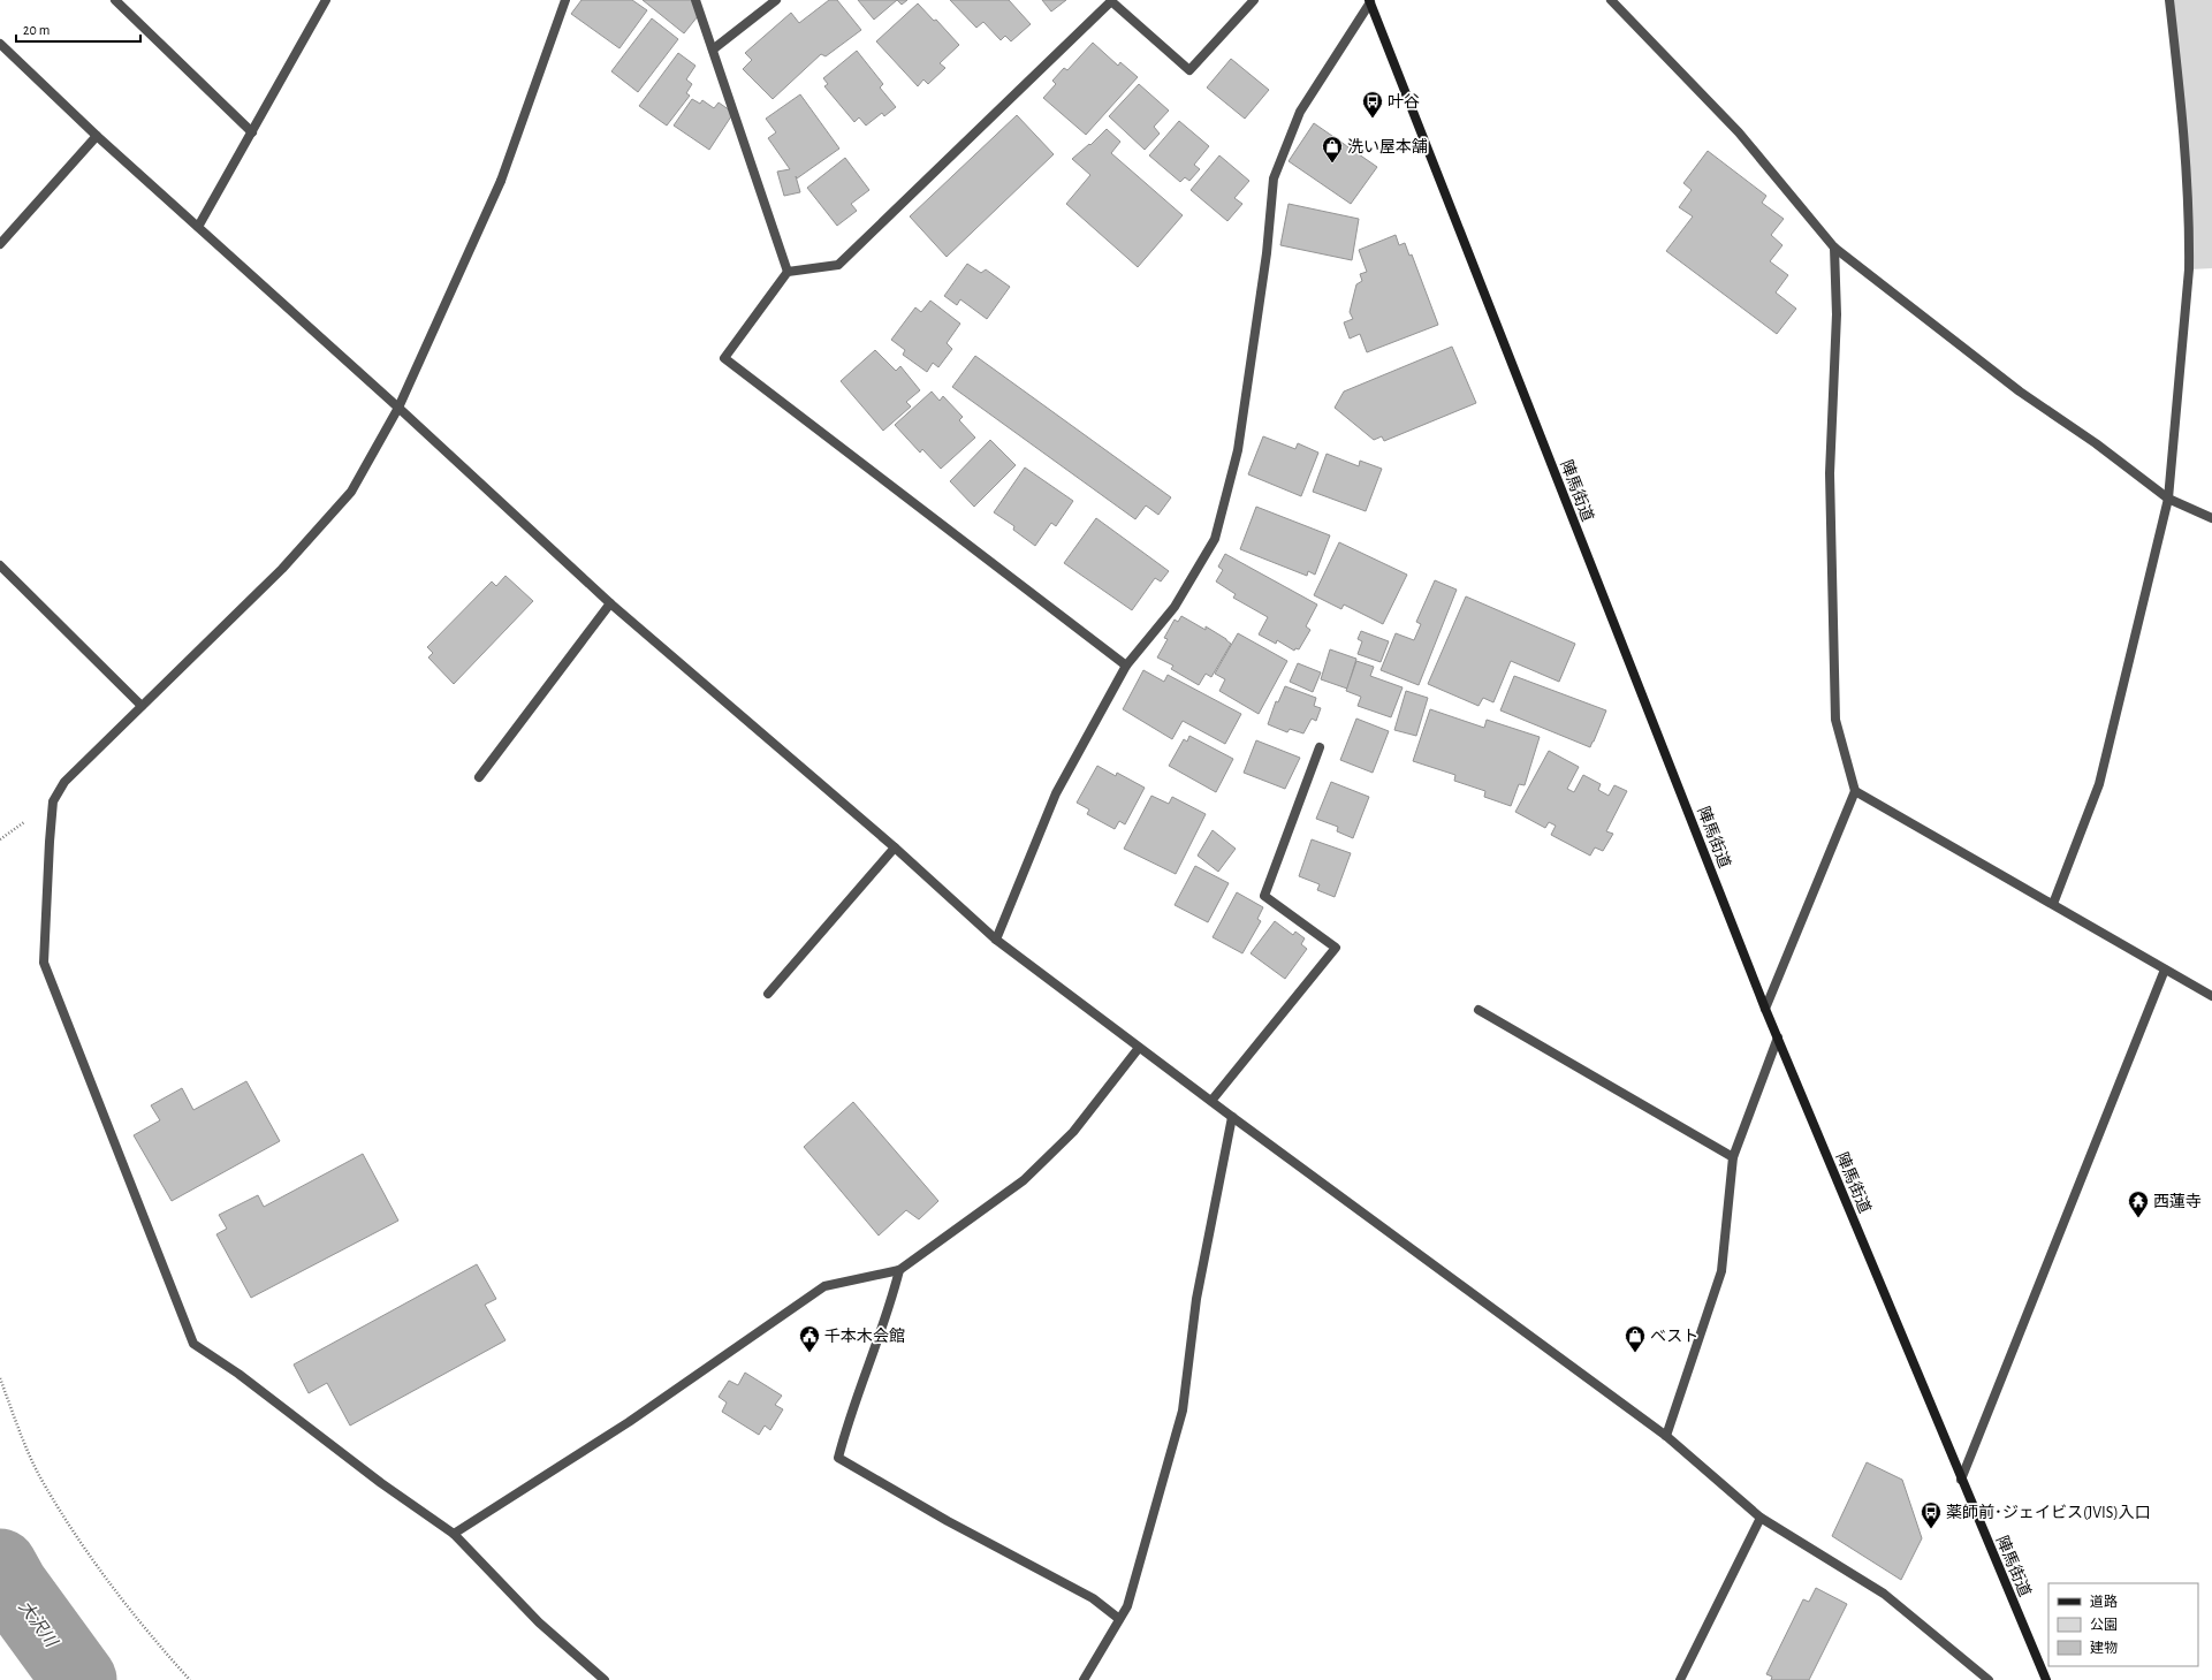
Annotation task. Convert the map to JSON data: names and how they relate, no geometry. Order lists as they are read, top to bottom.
{
  "streets": {
    "main road": ["陣馬街道"]
  },
  "water": ["大沢川"],
  "places": {
    "bus stop": ["叶谷", "薬師前･ジェイビス(JVIS)入口"],
    "shop": ["洗い屋本舗", "ベスト"],
    "temple": ["西蓮寺"],
    "public building": ["千本木会館"]
  },
  "legend": ["道路", "公園", "建物"],
  "scale_bar": "20 m"
}
